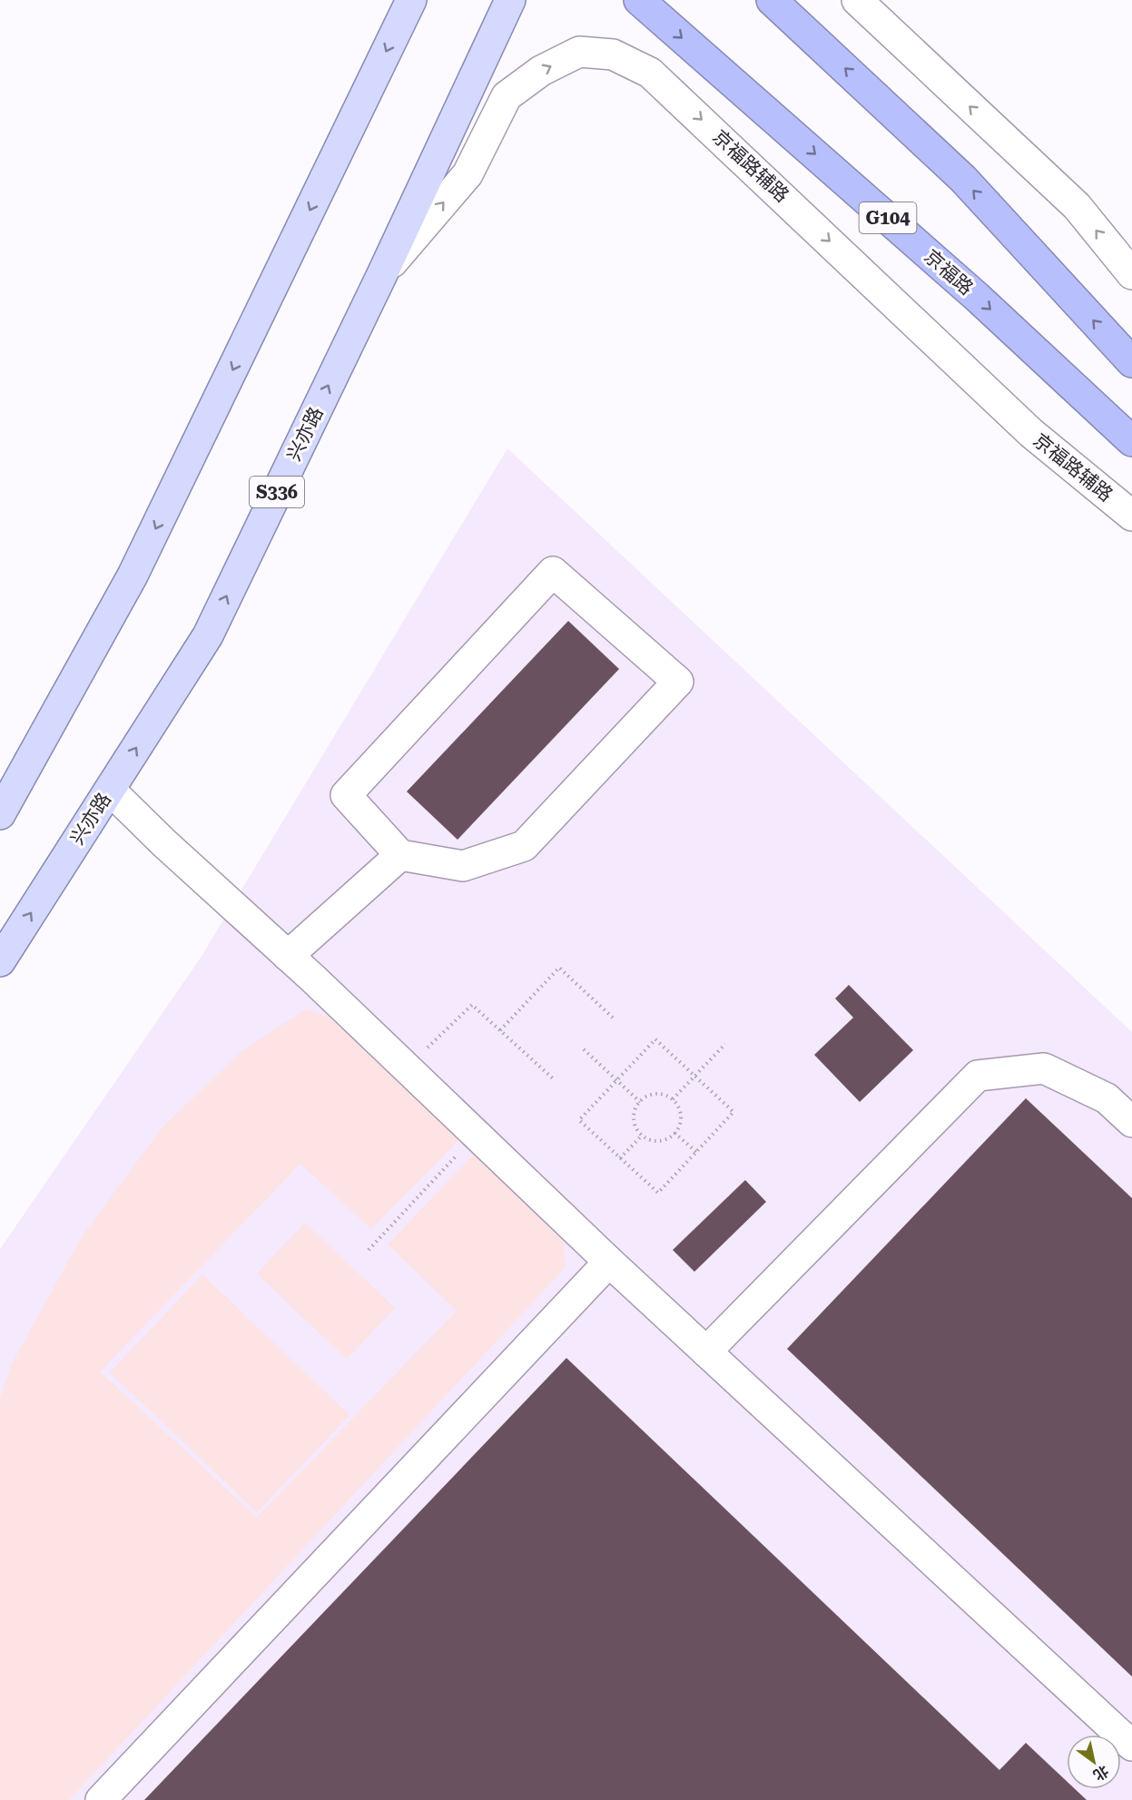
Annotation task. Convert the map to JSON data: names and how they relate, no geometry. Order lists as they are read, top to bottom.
{
  "streets": {
    "highway": ["G104", "京福路"],
    "main road": ["兴亦路", "S336"],
    "street": ["京福路辅路"]
  },
  "crossings": [
    ["京福路辅路", "兴亦路"]
  ],
  "north": "bottom right"
}
